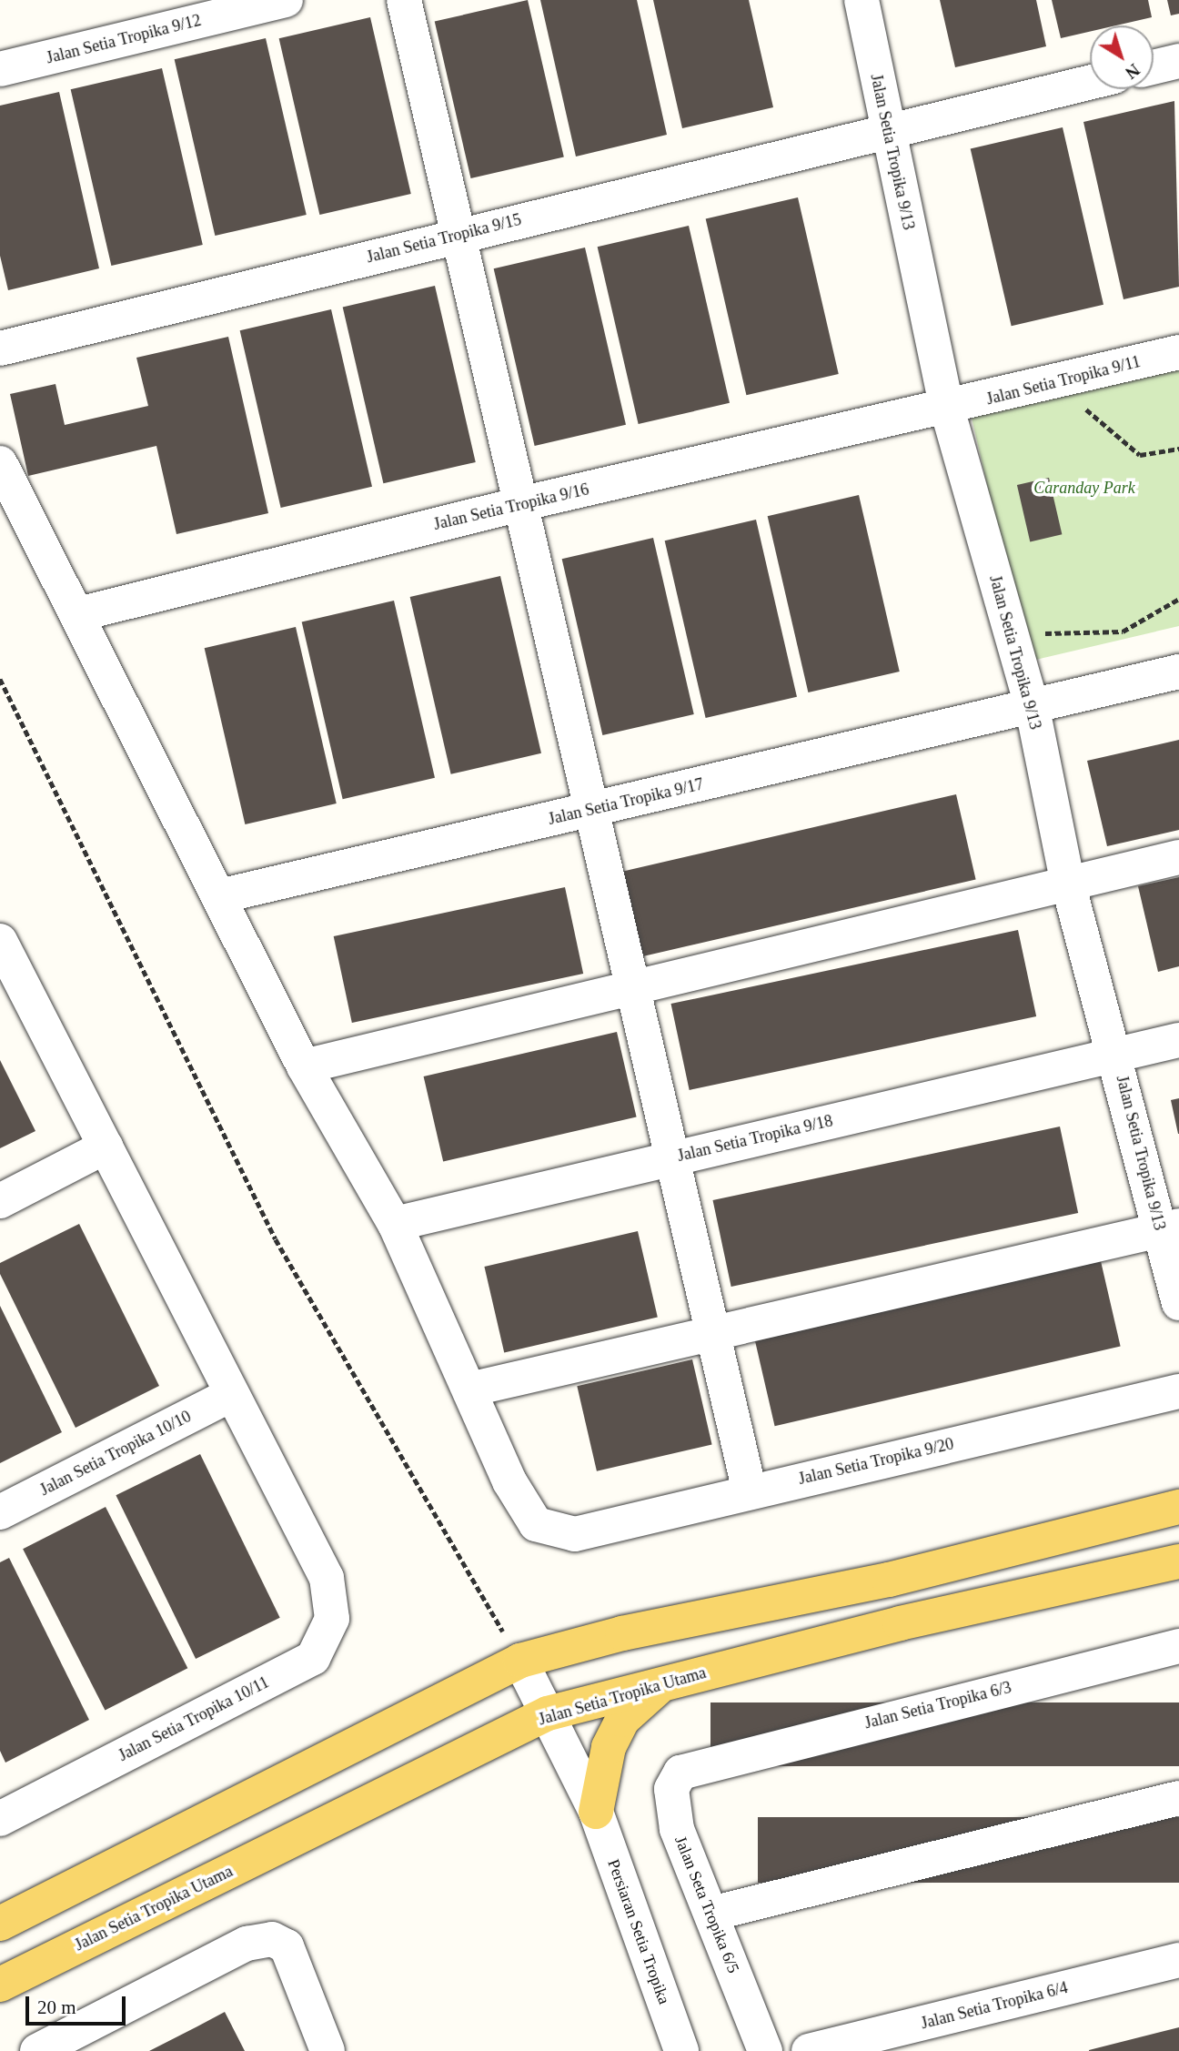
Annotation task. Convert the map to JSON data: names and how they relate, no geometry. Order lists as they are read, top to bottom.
{
  "streets": {
    "main road": ["Jalan Setia Tropika Utama"],
    "street": [
      "Jalan Setia Tropika 9/12",
      "Jalan Setia Tropika 9/13",
      "Jalan Setia Tropika 9/15",
      "Jalan Setia Tropika 9/11",
      "Jalan Setia Tropika 9/16",
      "Jalan Setia Tropika 9/17",
      "Jalan Setia Tropika 9/18",
      "Jalan Setia Tropika 10/10",
      "Jalan Setia Tropika 9/20",
      "Jalan Setia Tropika 6/3",
      "Jalan Setia Tropika 10/11",
      "Jalan Seta Tropika 6/5",
      "Persiaran Setia Tropika",
      "Jalan Setia Tropika 6/4"
    ]
  },
  "crossings": [
    ["Jalan Setia Tropika 9/13", "Jalan Setia Tropika 9/15"],
    ["Jalan Setia Tropika 9/13", "Jalan Setia Tropika 9/11"],
    ["Jalan Setia Tropika 9/13", "Jalan Setia Tropika 9/16"],
    ["Jalan Setia Tropika 9/13", "Jalan Setia Tropika 9/17"],
    ["Jalan Setia Tropika 9/13", "Jalan Setia Tropika 9/18"],
    ["Jalan Setia Tropika 9/11", "Jalan Setia Tropika 9/16"],
    ["Jalan Setia Tropika 10/10", "Jalan Setia Tropika 10/11"],
    ["Jalan Setia Tropika Utama", "Persiaran Setia Tropika"],
    ["Jalan Setia Tropika 6/3", "Jalan Seta Tropika 6/5"]
  ],
  "parks": ["Caranday Park"],
  "scale_bar": "20 m",
  "north": "bottom right"
}
